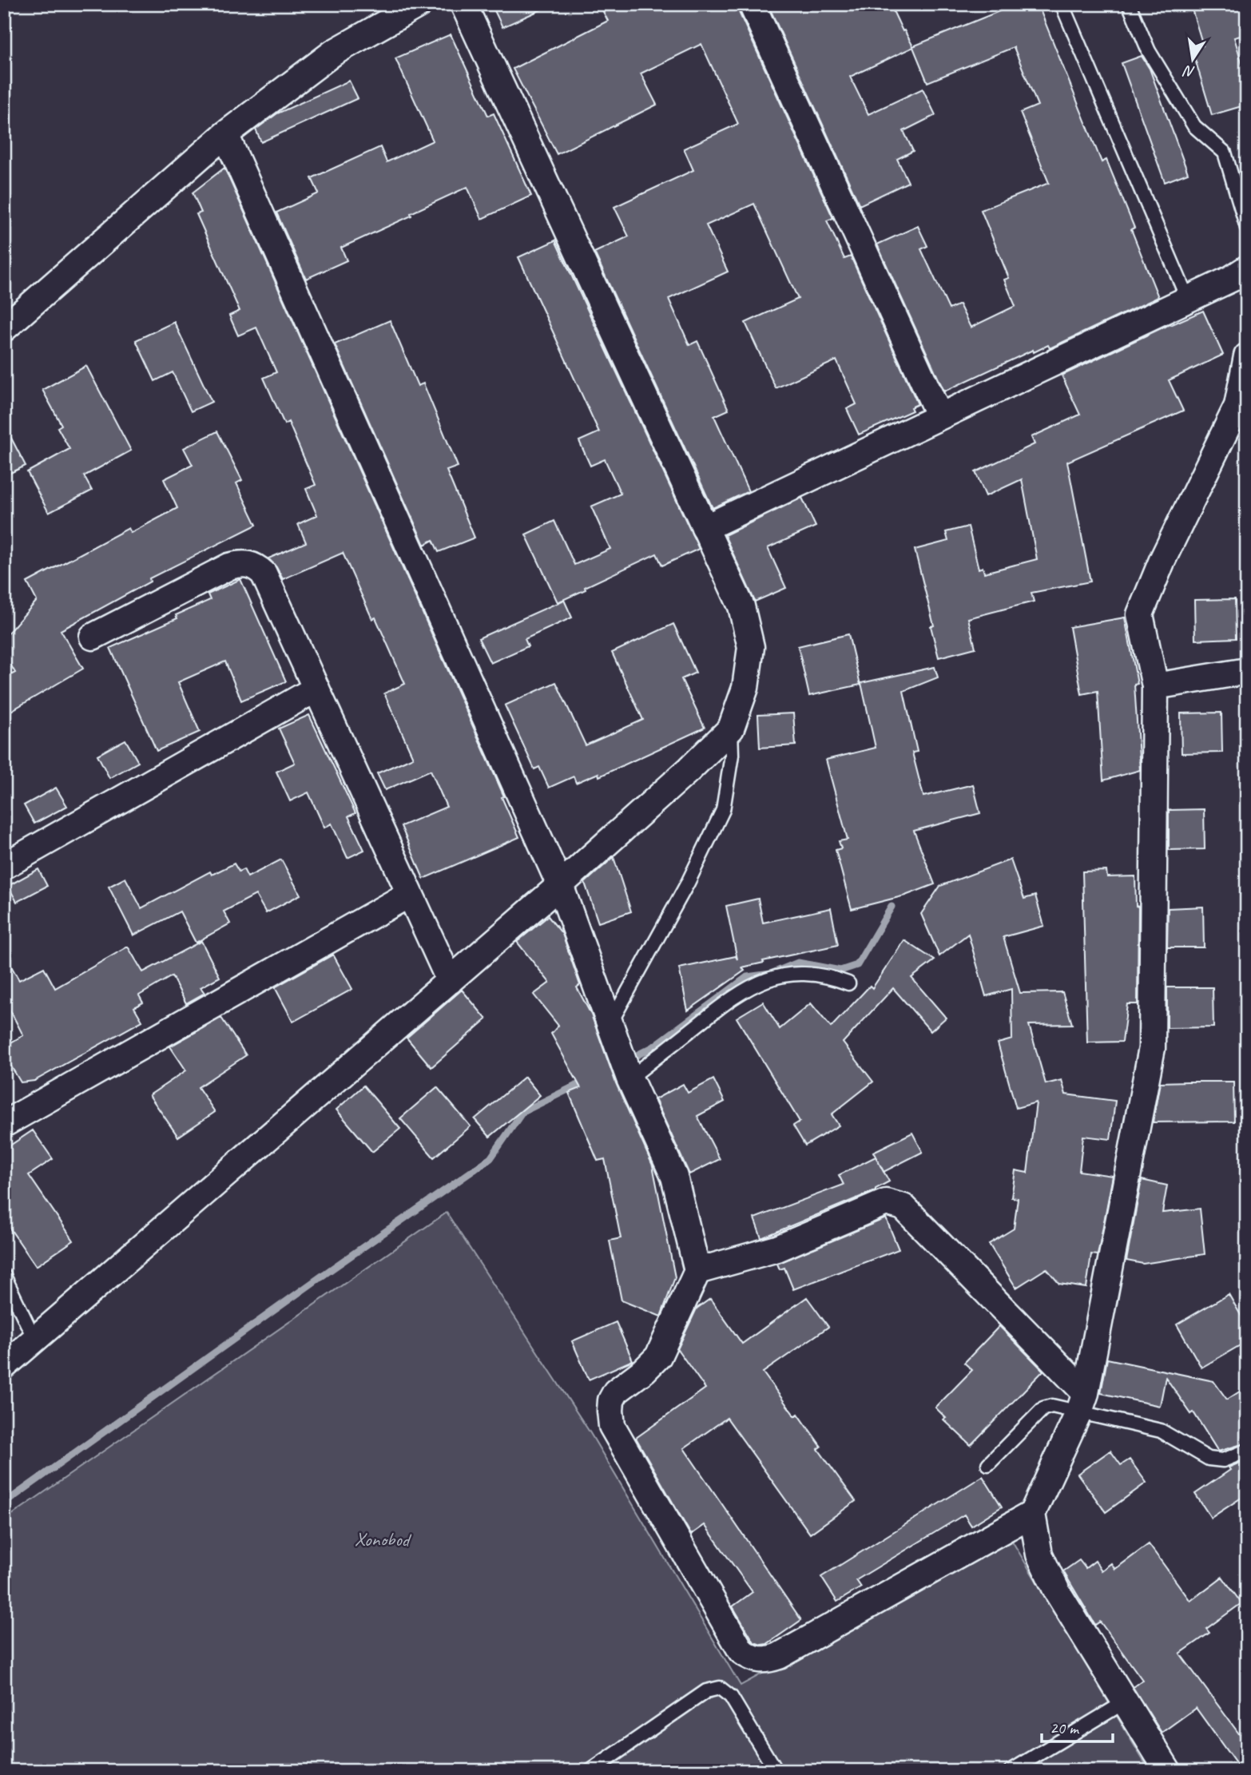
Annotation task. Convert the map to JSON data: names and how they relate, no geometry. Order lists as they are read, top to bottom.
{
  "parks": ["Xonobod"],
  "scale_bar": "20 m",
  "north": "bottom"
}
